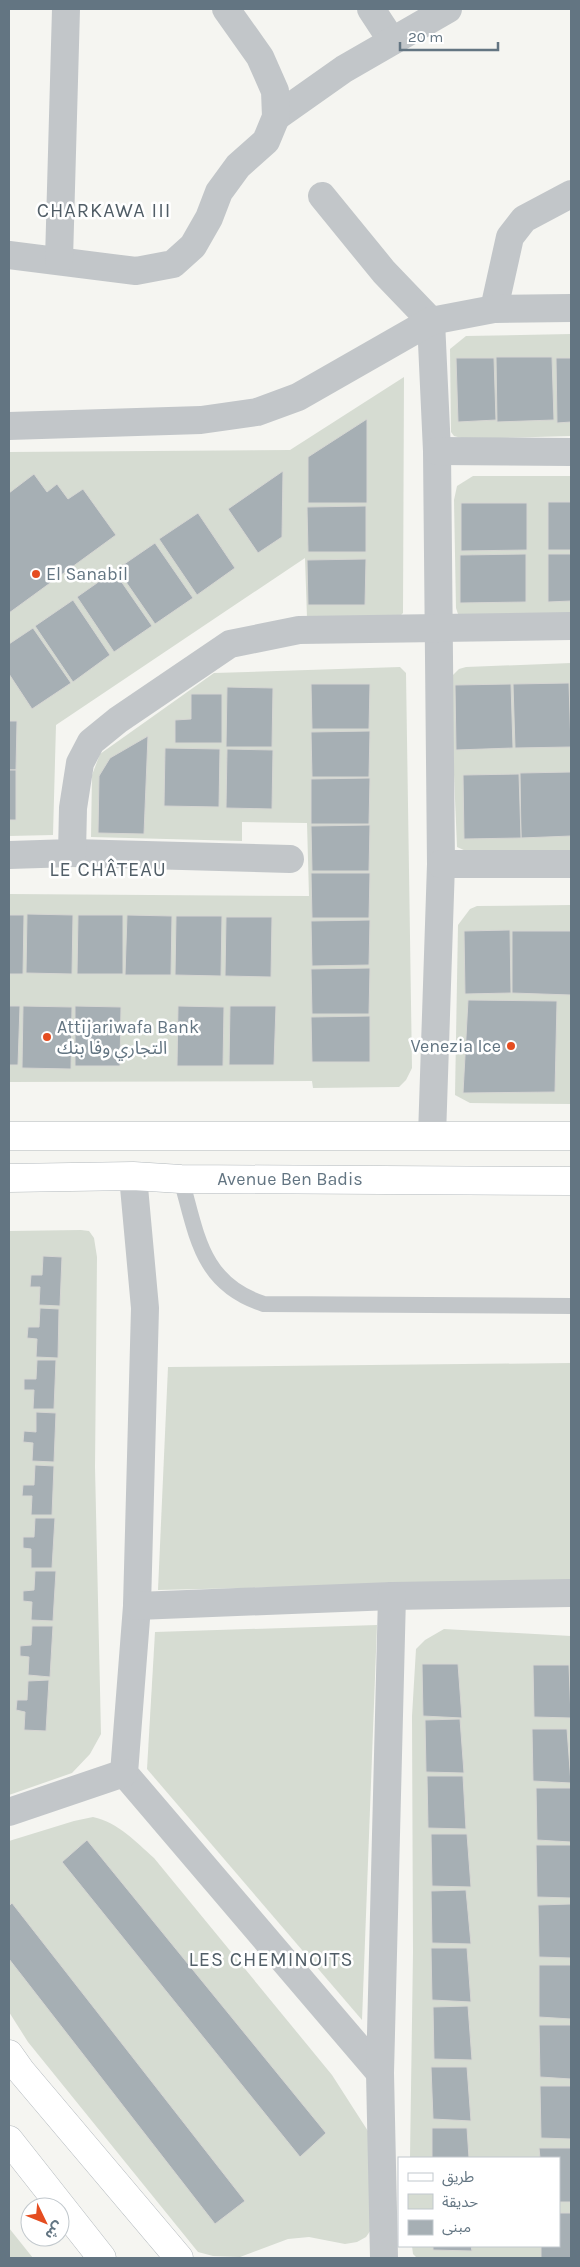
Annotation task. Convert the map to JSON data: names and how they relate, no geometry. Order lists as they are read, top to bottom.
{
  "streets": {
    "main road": ["Avenue Ben Badis"]
  },
  "districts": ["CHARKAWA III", "LE CHÂTEAU", "LES CHEMINOITS"],
  "places": ["El Sanabil", "Attijariwafa Bank التجاري وفا بنك", "Venezia Ice"],
  "legend": ["طريق", "حديقة", "مبنى"],
  "scale_bar": "20 m",
  "north": "bottom right"
}
